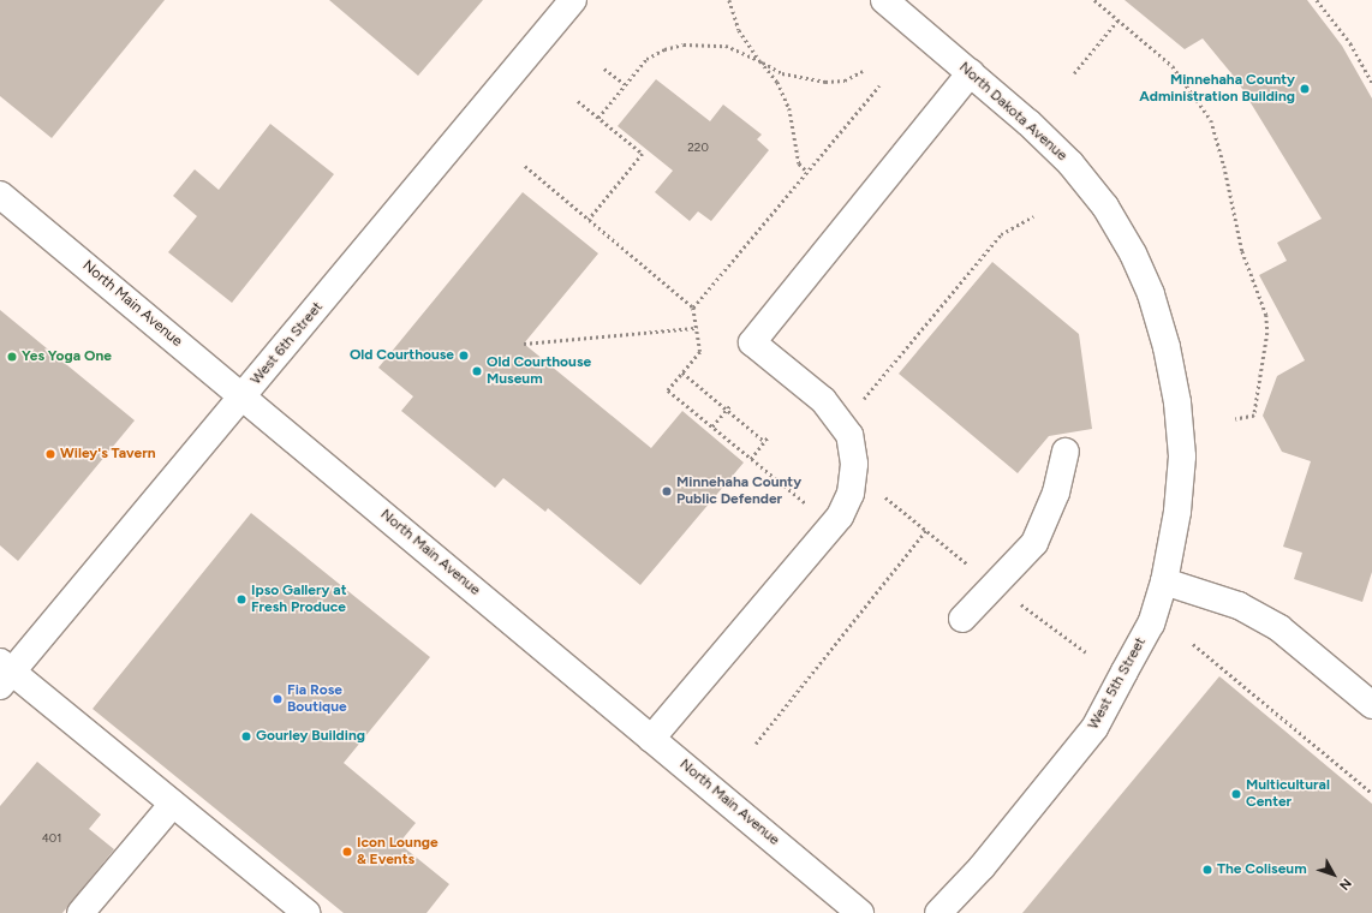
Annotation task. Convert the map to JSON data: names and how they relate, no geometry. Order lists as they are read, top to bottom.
{
  "streets": {
    "street": [
      "North Dakota Avenue",
      "North Main Avenue",
      "West 6th Street",
      "West 5th Street"
    ]
  },
  "crossings": [
    ["North Dakota Avenue", "West 5th Street"],
    ["North Main Avenue", "West 6th Street"]
  ],
  "places": [
    "Minnehaha County Administration Building",
    "Old Courthouse",
    "Yes Yoga One",
    "Old Courthouse Museum",
    "Wiley's Tavern",
    "Minnehaha County Public Defender",
    "Ipso Gallery at Fresh Produce",
    "Fia Rose Boutique",
    "Gourley Building",
    "Multicultural Center",
    "Icon Lounge & Events",
    "The Coliseum"
  ],
  "house_numbers": ["220", "401"],
  "north": "bottom right"
}
